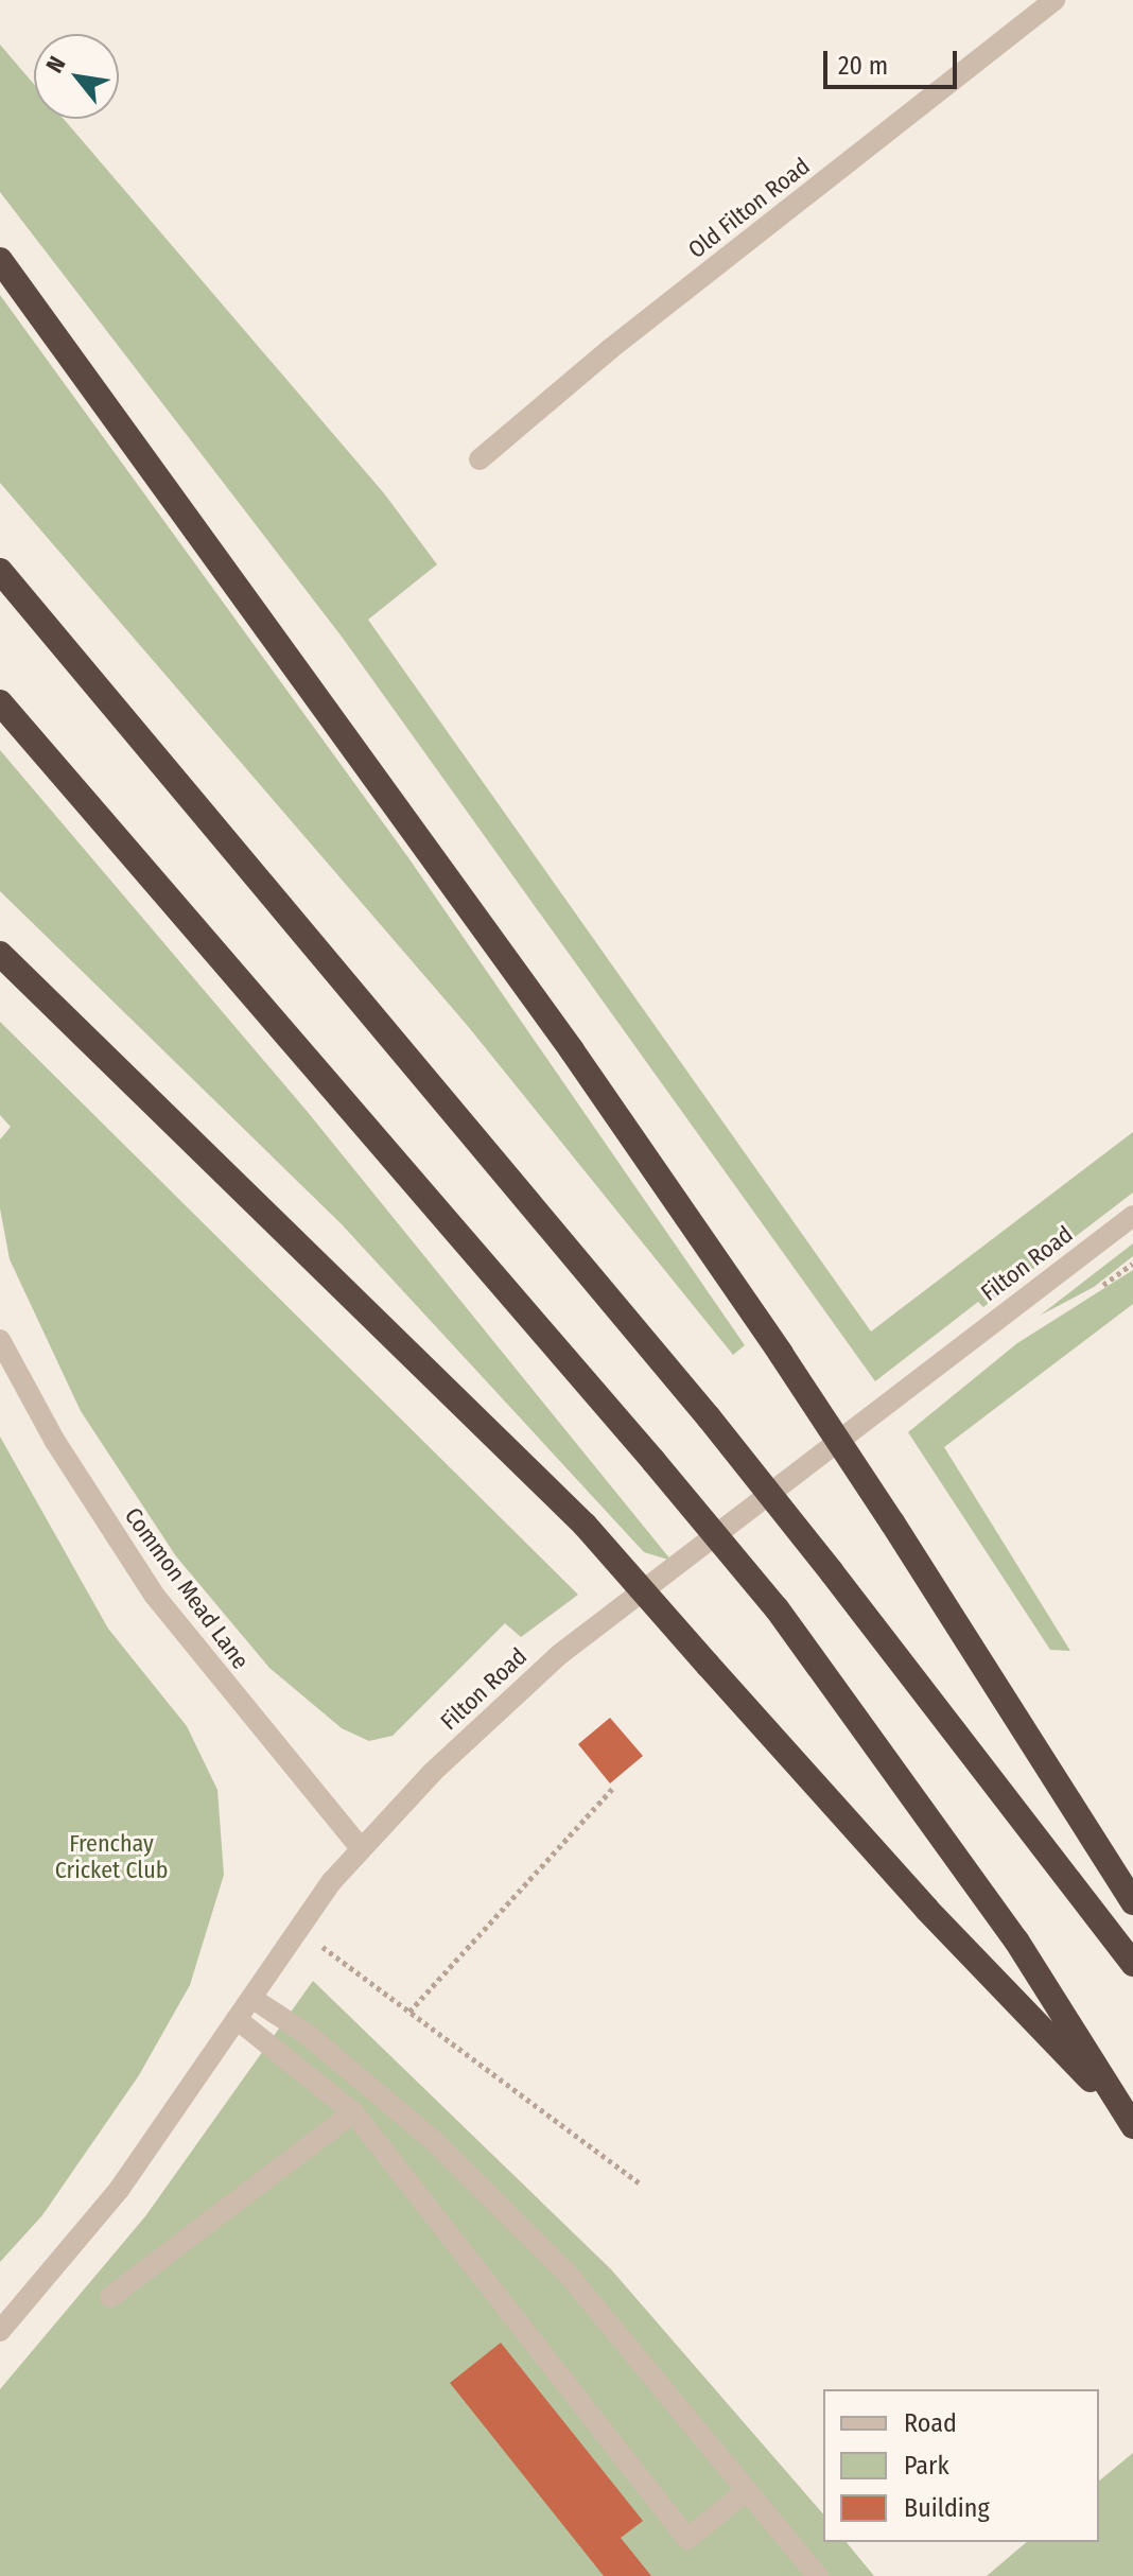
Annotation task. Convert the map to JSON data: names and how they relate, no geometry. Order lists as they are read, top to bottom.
{
  "streets": {
    "street": ["Old Filton Road", "Filton Road", "Common Mead Lane"]
  },
  "crossings": [
    ["Filton Road", "Common Mead Lane"]
  ],
  "parks": ["Frenchay Cricket Club"],
  "legend": ["Road", "Park", "Building"],
  "scale_bar": "20 m",
  "north": "top left"
}
